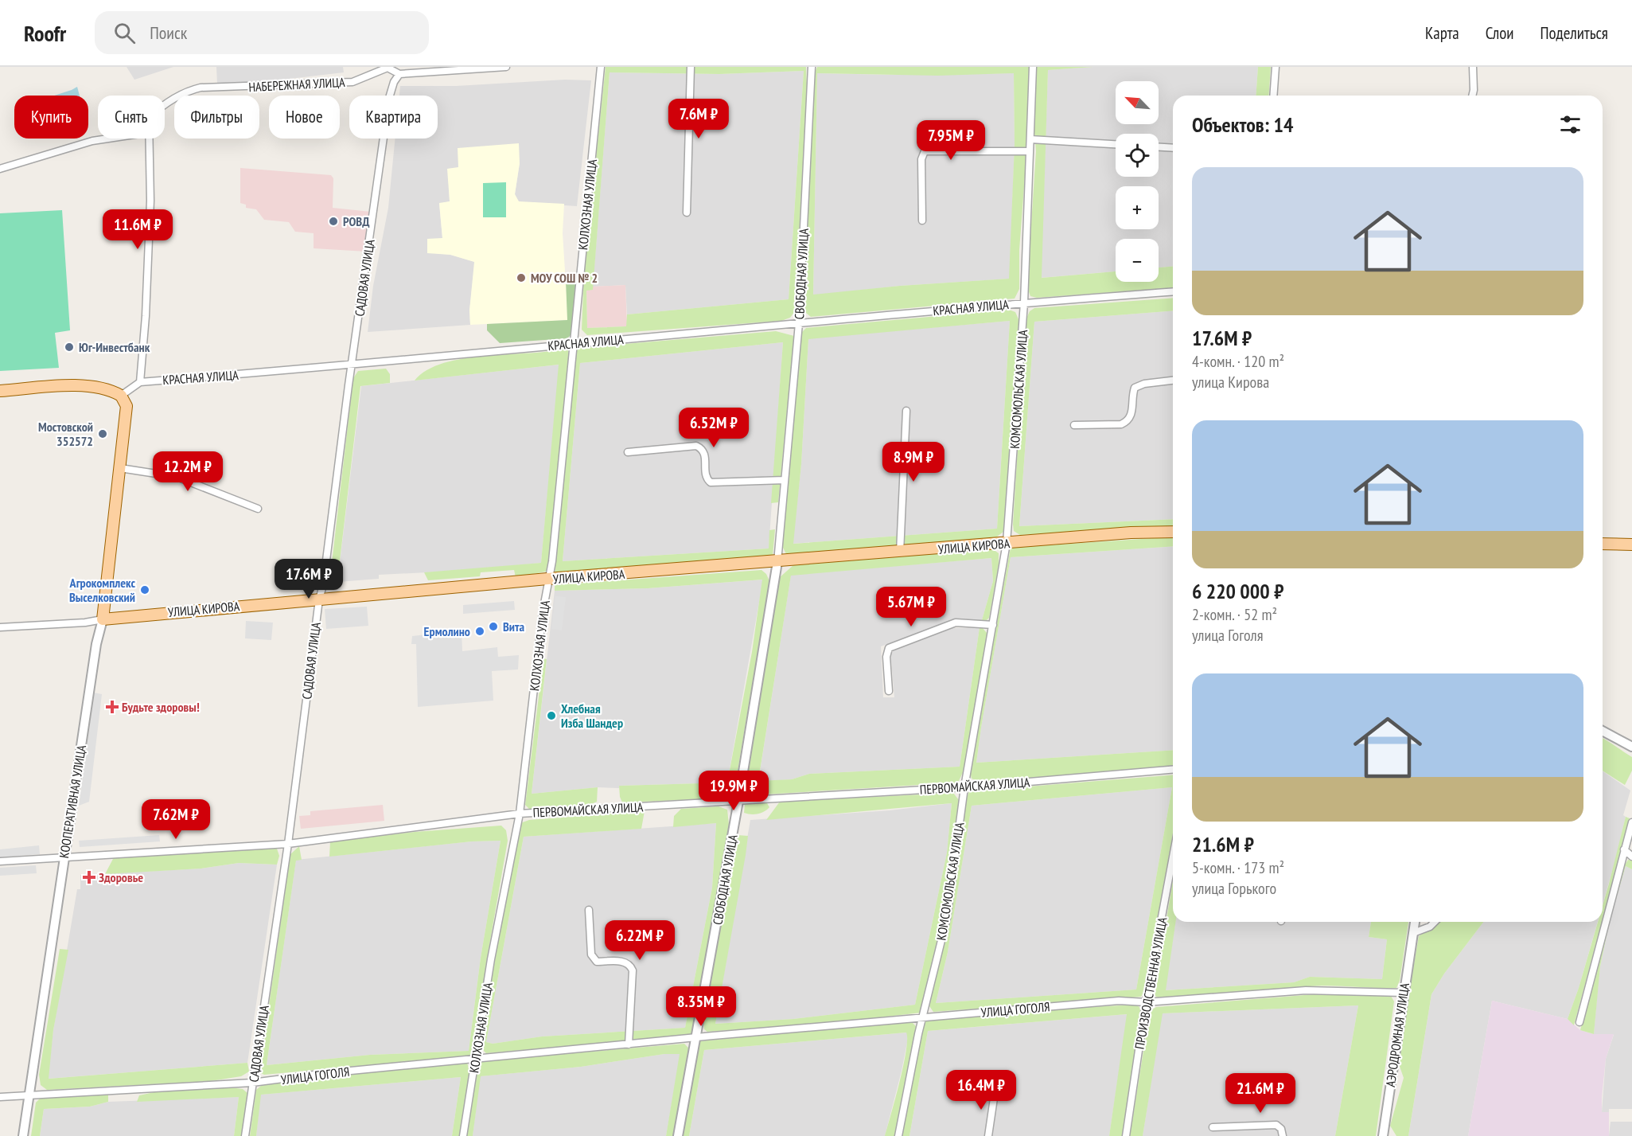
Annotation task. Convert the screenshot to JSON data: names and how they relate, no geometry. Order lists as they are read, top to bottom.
{
  "streets": {
    "main road": ["УЛИЦА КИРОВА", "КООПЕРАТИВНАЯ УЛИЦА"],
    "street": [
      "НАБЕРЕЖНАЯ УЛИЦА",
      "КОЛХОЗНАЯ УЛИЦА",
      "СВОБОДНАЯ УЛИЦА",
      "САДОВАЯ УЛИЦА",
      "КРАСНАЯ УЛИЦА",
      "КОМСОМОЛЬСКАЯ УЛИЦА",
      "ПЕРВОМАЙСКАЯ УЛИЦА",
      "ПРОИЗВОДСТВЕННАЯ УЛИЦА",
      "УЛИЦА ГОГОЛЯ",
      "АЭРОДРОМНАЯ УЛИЦА"
    ]
  },
  "crossings": [
    ["НАБЕРЕЖНАЯ УЛИЦА", "САДОВАЯ УЛИЦА"],
    ["КОЛХОЗНАЯ УЛИЦА", "КРАСНАЯ УЛИЦА"],
    ["КОЛХОЗНАЯ УЛИЦА", "УЛИЦА КИРОВА"],
    ["КОЛХОЗНАЯ УЛИЦА", "ПЕРВОМАЙСКАЯ УЛИЦА"],
    ["КОЛХОЗНАЯ УЛИЦА", "УЛИЦА ГОГОЛЯ"],
    ["СВОБОДНАЯ УЛИЦА", "КРАСНАЯ УЛИЦА"],
    ["СВОБОДНАЯ УЛИЦА", "УЛИЦА КИРОВА"],
    ["СВОБОДНАЯ УЛИЦА", "ПЕРВОМАЙСКАЯ УЛИЦА"],
    ["СВОБОДНАЯ УЛИЦА", "УЛИЦА ГОГОЛЯ"],
    ["САДОВАЯ УЛИЦА", "КРАСНАЯ УЛИЦА"],
    ["САДОВАЯ УЛИЦА", "УЛИЦА КИРОВА"],
    ["САДОВАЯ УЛИЦА", "ПЕРВОМАЙСКАЯ УЛИЦА"],
    ["САДОВАЯ УЛИЦА", "УЛИЦА ГОГОЛЯ"],
    ["КРАСНАЯ УЛИЦА", "КОМСОМОЛЬСКАЯ УЛИЦА"],
    ["КОМСОМОЛЬСКАЯ УЛИЦА", "УЛИЦА КИРОВА"],
    ["КОМСОМОЛЬСКАЯ УЛИЦА", "ПЕРВОМАЙСКАЯ УЛИЦА"],
    ["КОМСОМОЛЬСКАЯ УЛИЦА", "УЛИЦА ГОГОЛЯ"],
    ["УЛИЦА КИРОВА", "КООПЕРАТИВНАЯ УЛИЦА"],
    ["ПЕРВОМАЙСКАЯ УЛИЦА", "КООПЕРАТИВНАЯ УЛИЦА"],
    ["КООПЕРАТИВНАЯ УЛИЦА", "УЛИЦА ГОГОЛЯ"],
    ["ПРОИЗВОДСТВЕННАЯ УЛИЦА", "УЛИЦА ГОГОЛЯ"],
    ["УЛИЦА ГОГОЛЯ", "АЭРОДРОМНАЯ УЛИЦА"]
  ],
  "places": {
    "other": [
      "РОВД",
      "МОУ СОШ № 2",
      "Юг-Инвестбанк",
      "Мостовской 352572",
      "Агрокомплекс Выселковский",
      "Вита",
      "Ермолино",
      "Хлебная Изба Шандер"
    ],
    "health": ["Будьте здоровы!", "Здоровье"]
  },
  "north": "top left",
  "page": {
    "header": "Roofr",
    "search": "Поиск",
    "nav": ["Карта", "Слои", "Поделиться"],
    "map_buttons": ["+", "−"],
    "chip": [
      "Купить",
      "Снять",
      "Фильтры",
      "Новое",
      "Квартира"
    ],
    "heading": "Объектов: 14",
    "price": [
      "7.6M ₽",
      "7.95M ₽",
      "11.6M ₽",
      "6.52M ₽",
      "8.9M ₽",
      "12.2M ₽",
      "17.6M ₽",
      "5.67M ₽",
      "19.9M ₽",
      "7.62M ₽",
      "6.22M ₽",
      "8.35M ₽",
      "16.4M ₽",
      "21.6M ₽"
    ],
    "list": [
      {
        "name": "17.6M ₽",
        "note": "4-комн. · 120 m² · улица Кирова"
      },
      {
        "name": "6 220 000 ₽",
        "note": "2-комн. · 52 m² · улица Гоголя"
      },
      {
        "name": "21.6M ₽",
        "note": "5-комн. · 173 m² · улица Горького"
      }
    ]
  }
}
